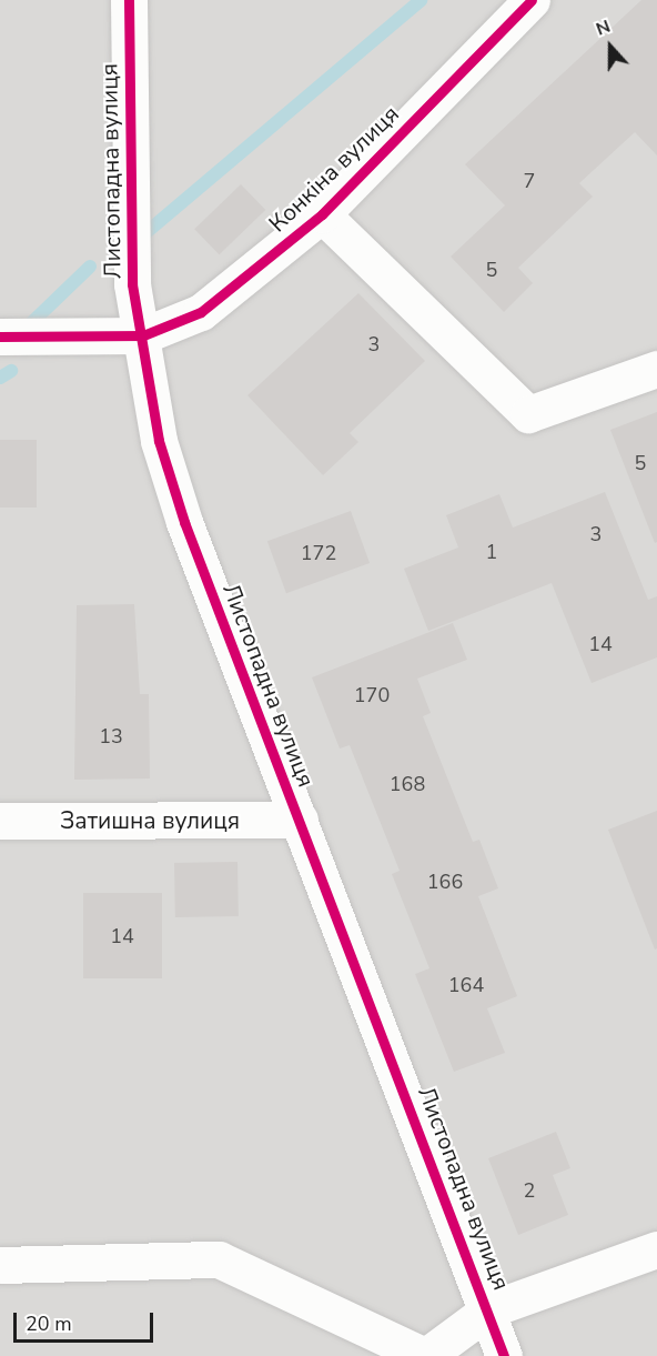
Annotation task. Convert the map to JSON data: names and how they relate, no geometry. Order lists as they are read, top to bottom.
{
  "streets": {
    "street": ["Конкіна вулиця", "Листопадна вулиця", "Затишна вулиця"]
  },
  "crossings": [
    ["Конкіна вулиця", "Листопадна вулиця"],
    ["Листопадна вулиця", "Затишна вулиця"]
  ],
  "house_numbers": [
    "7",
    "5",
    "3",
    "5",
    "3",
    "1",
    "172",
    "14",
    "170",
    "13",
    "168",
    "166",
    "14",
    "164",
    "2"
  ],
  "scale_bar": "20 m",
  "north": "top"
}
